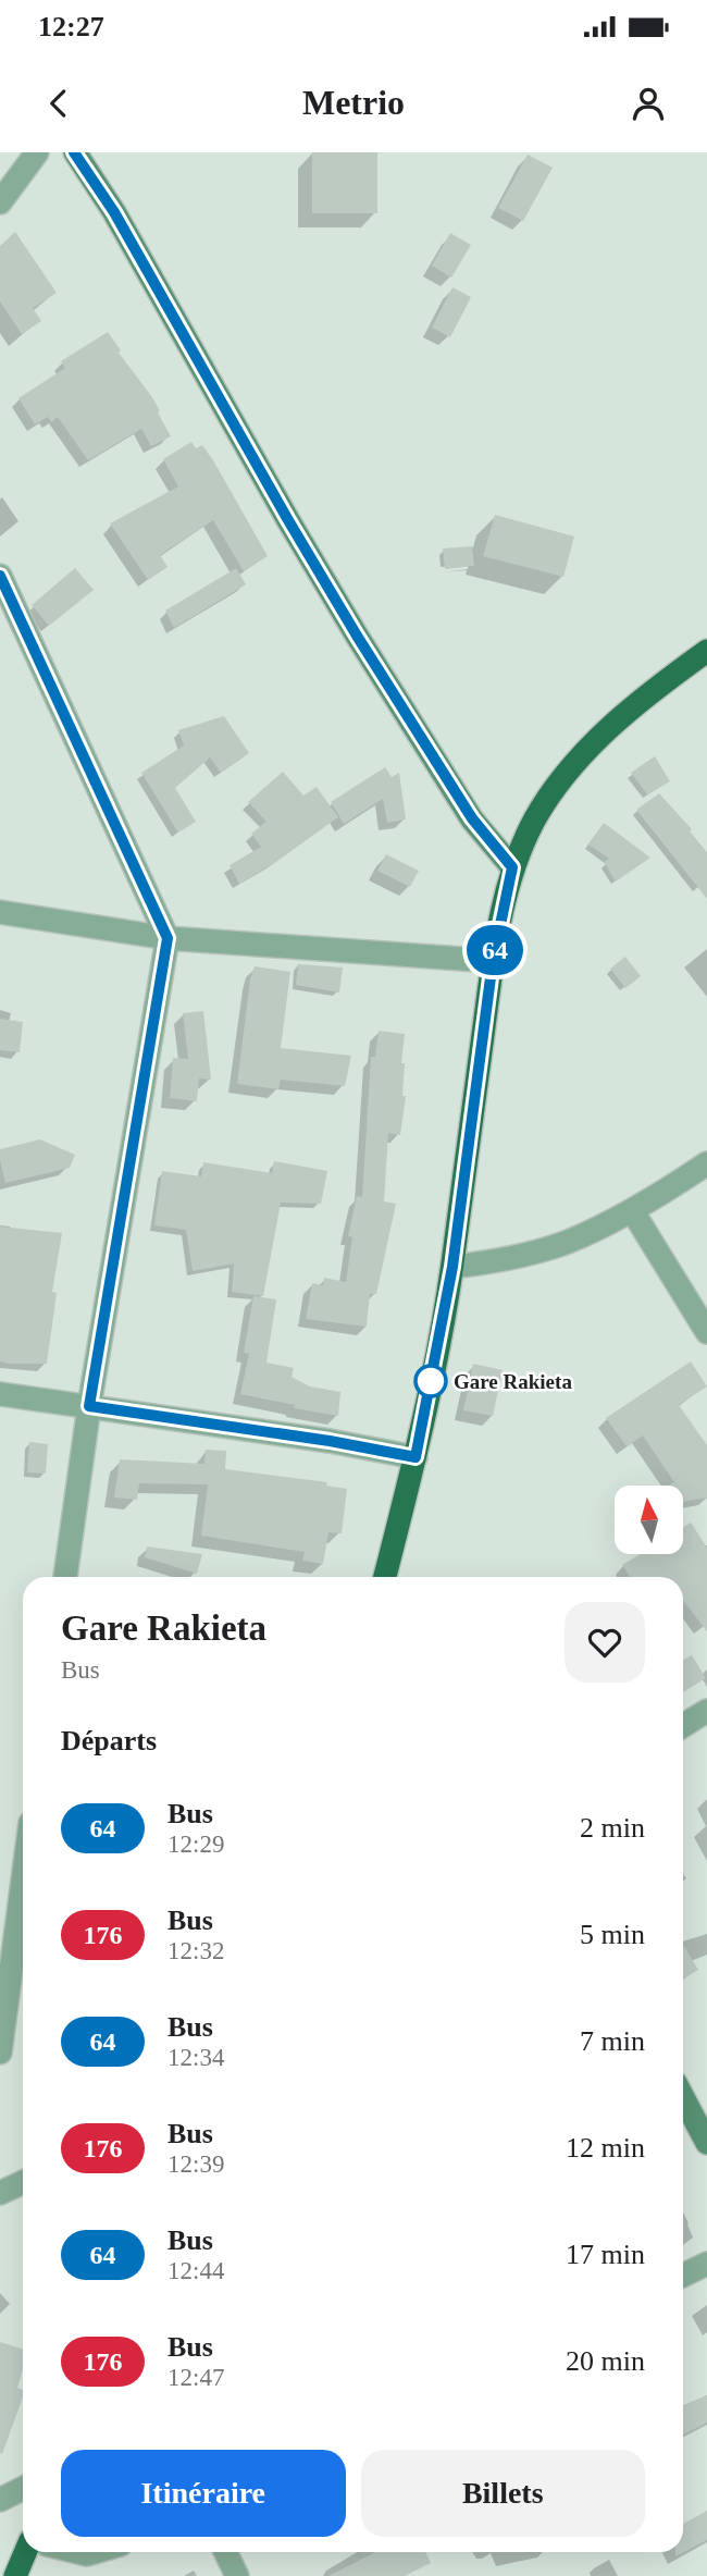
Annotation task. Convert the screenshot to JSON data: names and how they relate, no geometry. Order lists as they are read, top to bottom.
{
  "places": ["Gare Rakieta"],
  "lines": ["bus line 64"],
  "north": "top",
  "page": {
    "status": "12:27",
    "header": "Metrio",
    "on_map": "64",
    "heading": [
      ["Gare Rakieta", "Bus"],
      "Départs"
    ],
    "list": [
      {
        "mark": "64",
        "name": "Bus",
        "note": "12:29",
        "value": "2 min"
      },
      {
        "mark": "176",
        "name": "Bus",
        "note": "12:32",
        "value": "5 min"
      },
      {
        "mark": "64",
        "name": "Bus",
        "note": "12:34",
        "value": "7 min"
      },
      {
        "mark": "176",
        "name": "Bus",
        "note": "12:39",
        "value": "12 min"
      },
      {
        "mark": "64",
        "name": "Bus",
        "note": "12:44",
        "value": "17 min"
      },
      {
        "mark": "176",
        "name": "Bus",
        "note": "12:47",
        "value": "20 min"
      }
    ],
    "buttons": ["Itinéraire", "Billets"]
  }
}
